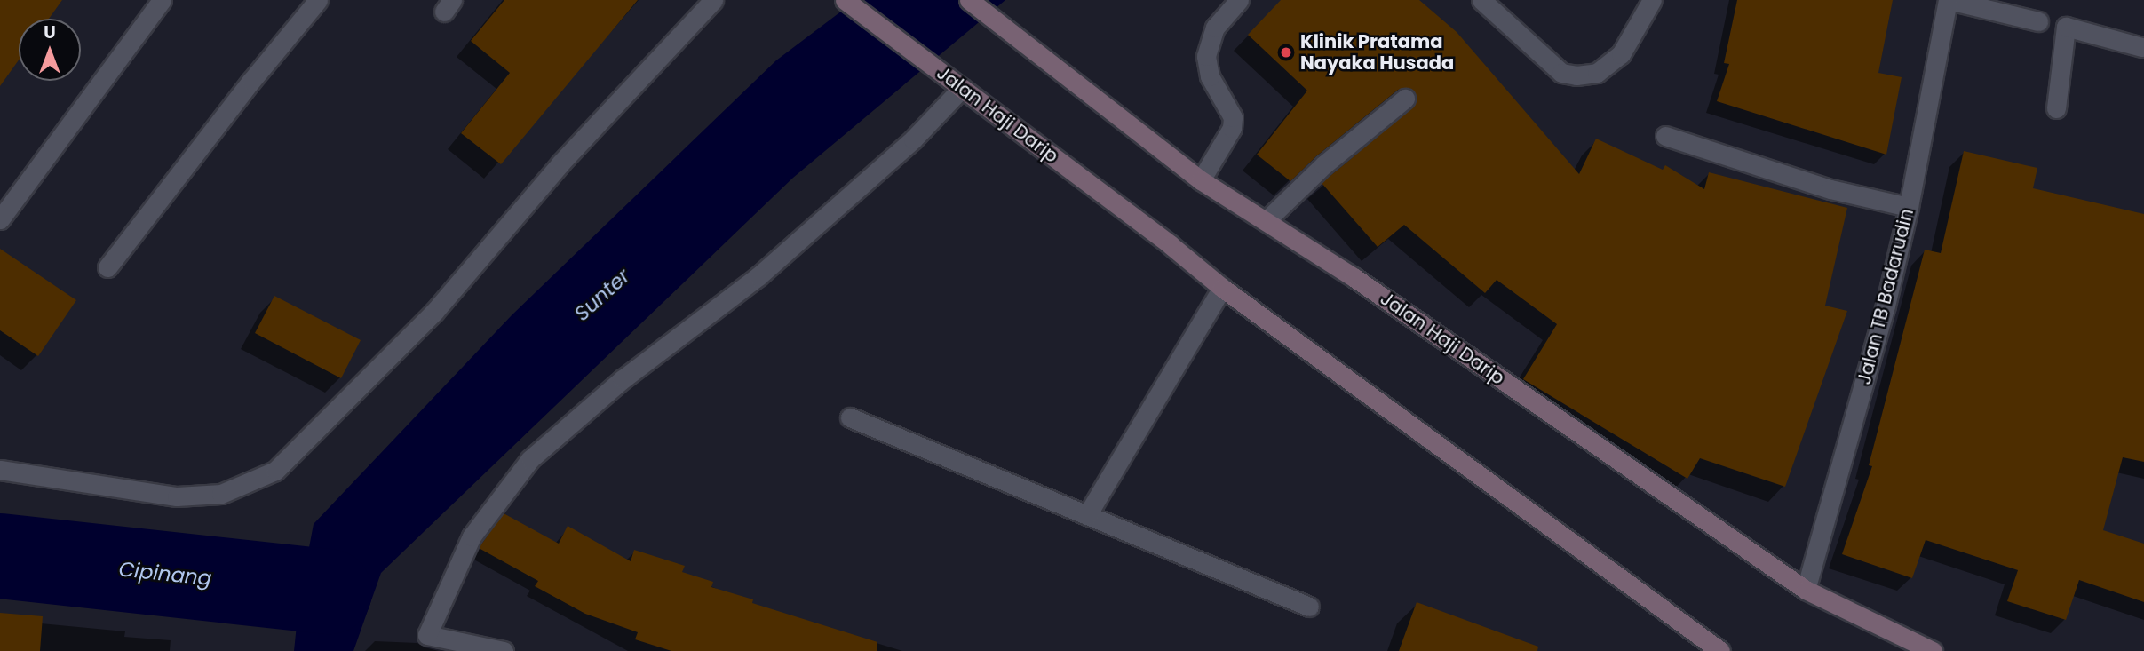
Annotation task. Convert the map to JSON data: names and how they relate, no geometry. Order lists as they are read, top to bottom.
{
  "streets": {
    "main road": ["Jalan Haji Darip"],
    "street": ["Jalan TB Badarudin"]
  },
  "crossings": [
    ["Jalan Haji Darip", "Jalan TB Badarudin"]
  ],
  "water": ["Sunter", "Cipinang"],
  "places": ["Klinik Pratama Nayaka Husada"],
  "north": "top"
}
